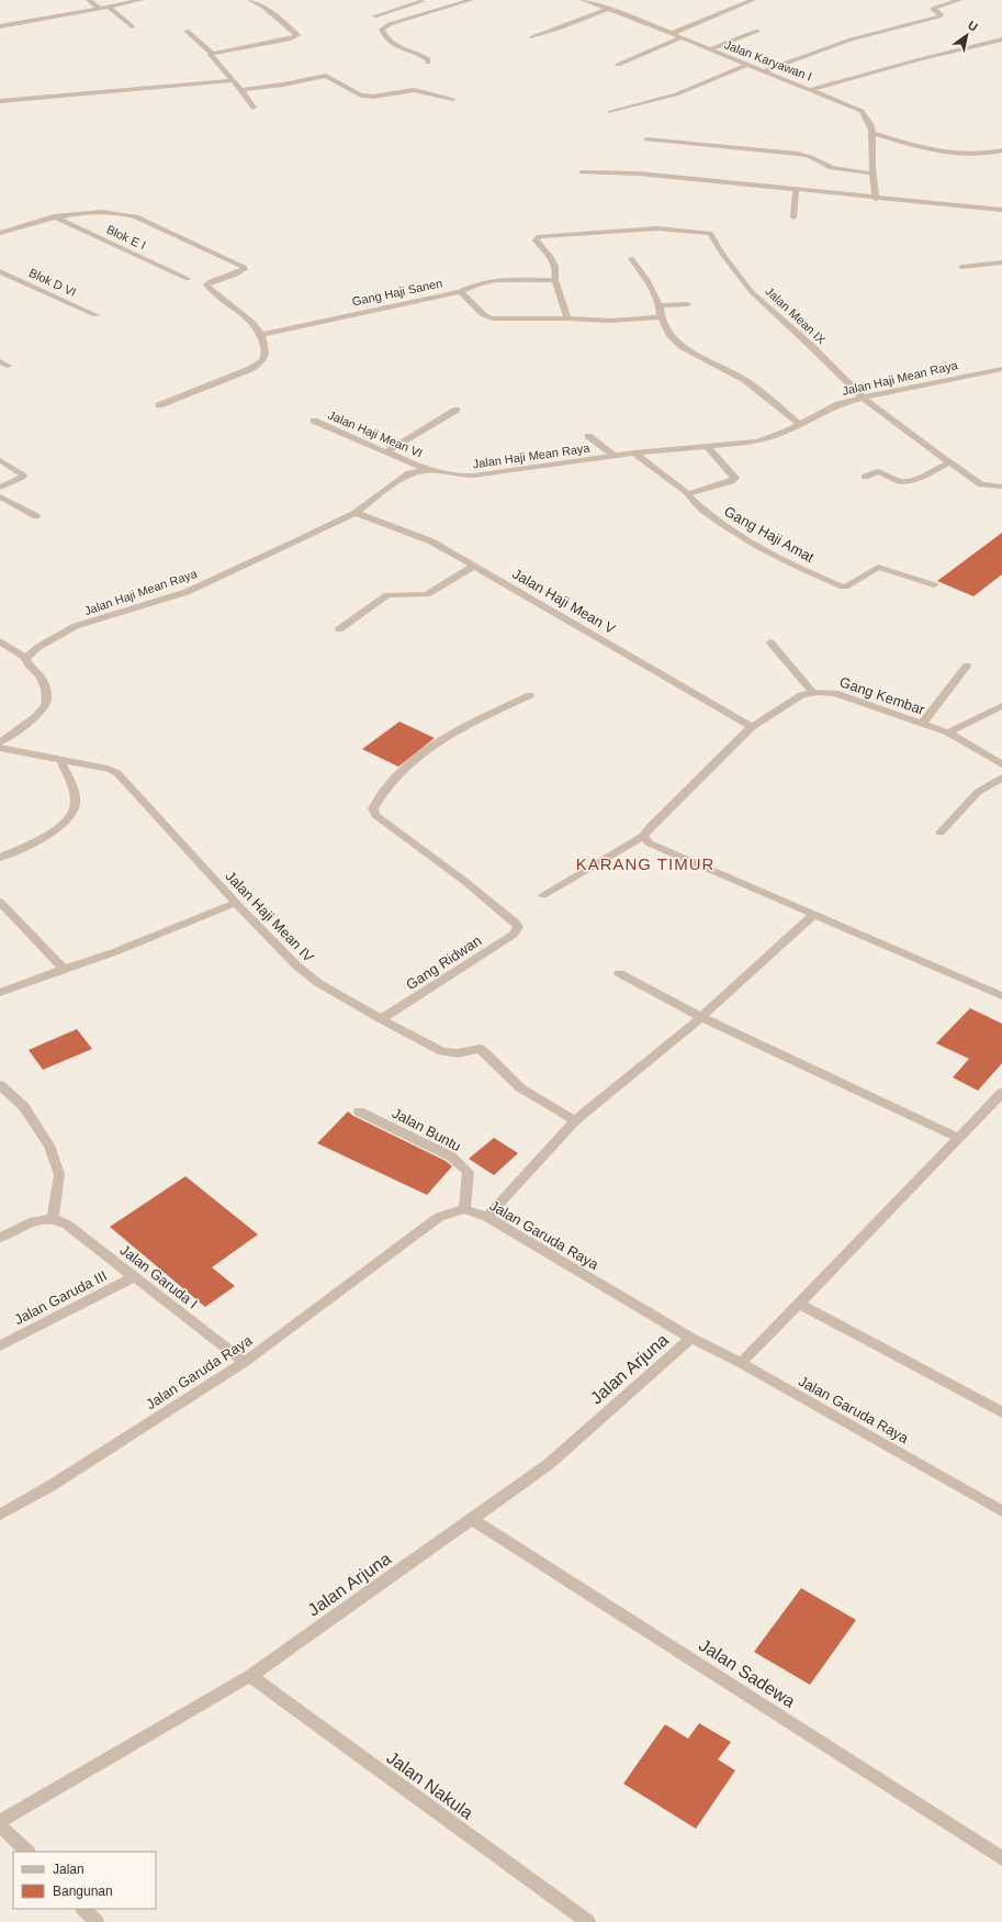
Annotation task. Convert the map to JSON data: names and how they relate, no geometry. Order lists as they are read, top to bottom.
{
  "streets": {
    "street": [
      "Jalan Karyawan I",
      "Blok E I",
      "Blok D VI",
      "Gang Haji Sanen",
      "Jalan Mean IX",
      "Jalan Haji Mean Raya",
      "Jalan Haji Mean VI",
      "Gang Haji Amat",
      "Jalan Haji Mean V",
      "Gang Kembar",
      "Jalan Haji Mean IV",
      "Gang Ridwan",
      "Jalan Buntu",
      "Jalan Garuda Raya",
      "Jalan Garuda I",
      "Jalan Garuda III",
      "Jalan Arjuna",
      "Jalan Sadewa",
      "Jalan Nakula"
    ]
  },
  "crossings": [
    ["Jalan Mean IX", "Jalan Haji Mean Raya"],
    ["Jalan Haji Mean Raya", "Jalan Haji Mean VI"],
    ["Jalan Haji Mean Raya", "Gang Haji Amat"],
    ["Jalan Haji Mean Raya", "Jalan Haji Mean V"],
    ["Jalan Haji Mean V", "Gang Kembar"],
    ["Jalan Haji Mean IV", "Gang Ridwan"],
    ["Jalan Buntu", "Jalan Garuda Raya"],
    ["Jalan Garuda Raya", "Jalan Garuda I"],
    ["Jalan Garuda Raya", "Jalan Arjuna"],
    ["Jalan Garuda I", "Jalan Garuda III"],
    ["Jalan Arjuna", "Jalan Sadewa"],
    ["Jalan Arjuna", "Jalan Nakula"]
  ],
  "districts": ["KARANG TIMUR"],
  "legend": ["Jalan", "Bangunan"],
  "north": "top right"
}
